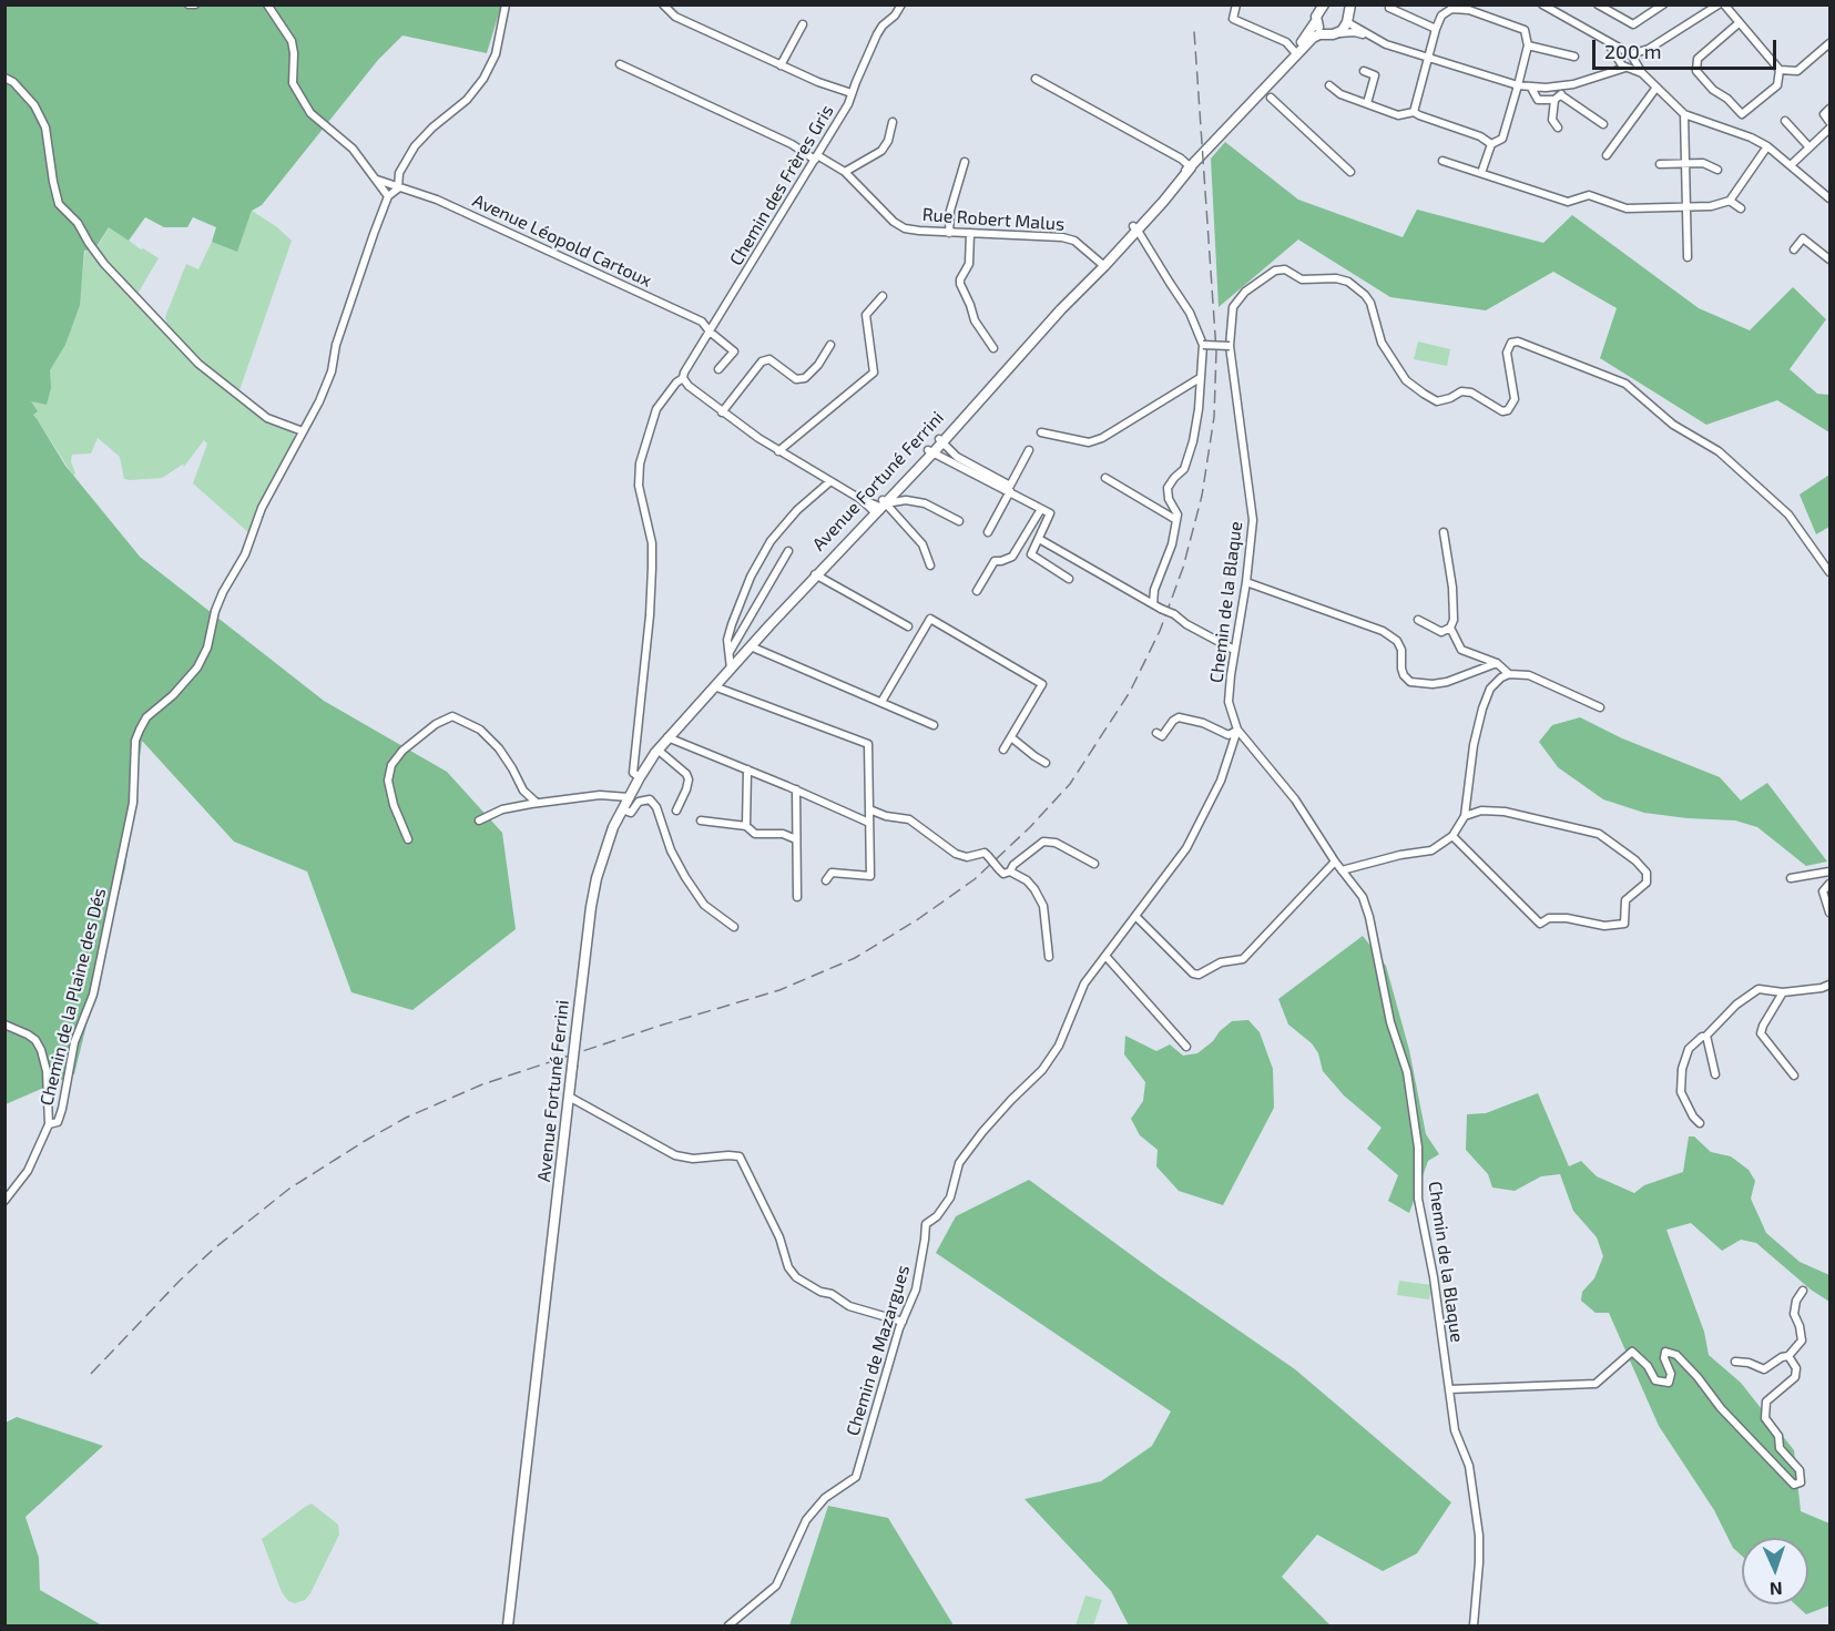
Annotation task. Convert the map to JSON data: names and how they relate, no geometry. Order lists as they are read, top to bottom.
{
  "streets": {
    "main road": ["Avenue Fortuné Ferrini"],
    "street": [
      "Chemin des Frères Gris",
      "Rue Robert Malus",
      "Avenue Léopold Cartoux",
      "Chemin de la Blaque",
      "Chemin de la Plaine des Dés",
      "Chemin de Mazargues"
    ]
  },
  "crossings": [
    ["Chemin des Frères Gris", "Rue Robert Malus"],
    ["Chemin des Frères Gris", "Avenue Léopold Cartoux"],
    ["Chemin des Frères Gris", "Avenue Fortuné Ferrini"],
    ["Rue Robert Malus", "Avenue Fortuné Ferrini"],
    ["Chemin de la Blaque", "Chemin de Mazargues"]
  ],
  "scale_bar": "200 m",
  "north": "bottom"
}
